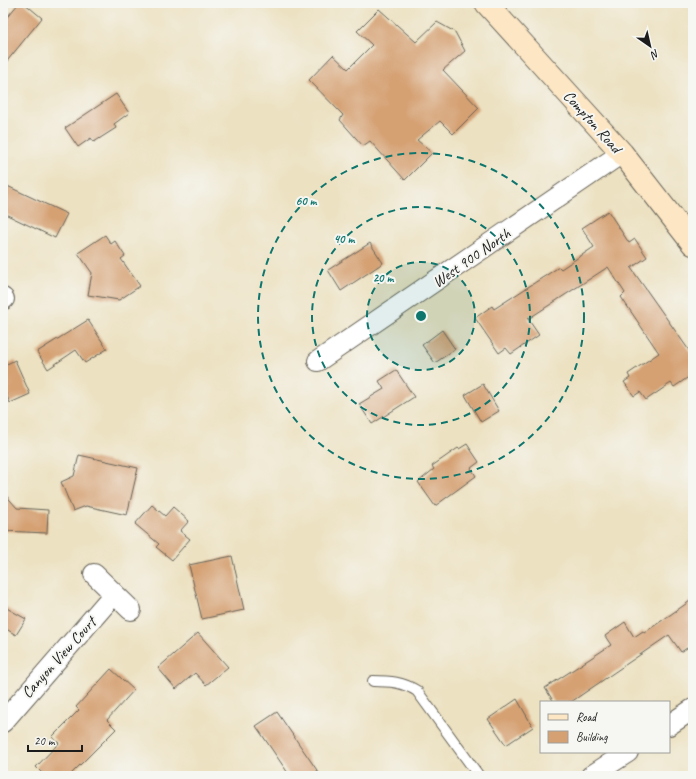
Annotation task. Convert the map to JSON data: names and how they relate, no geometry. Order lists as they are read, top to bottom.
{
  "streets": {
    "street": ["Compton Road", "West 900 North", "Canyon View Court"]
  },
  "crossings": [
    ["Compton Road", "West 900 North"]
  ],
  "legend": ["Road", "Building"],
  "scale_bar": "20 m",
  "north": "bottom right",
  "rings": ["60 m", "40 m", "20 m"]
}
